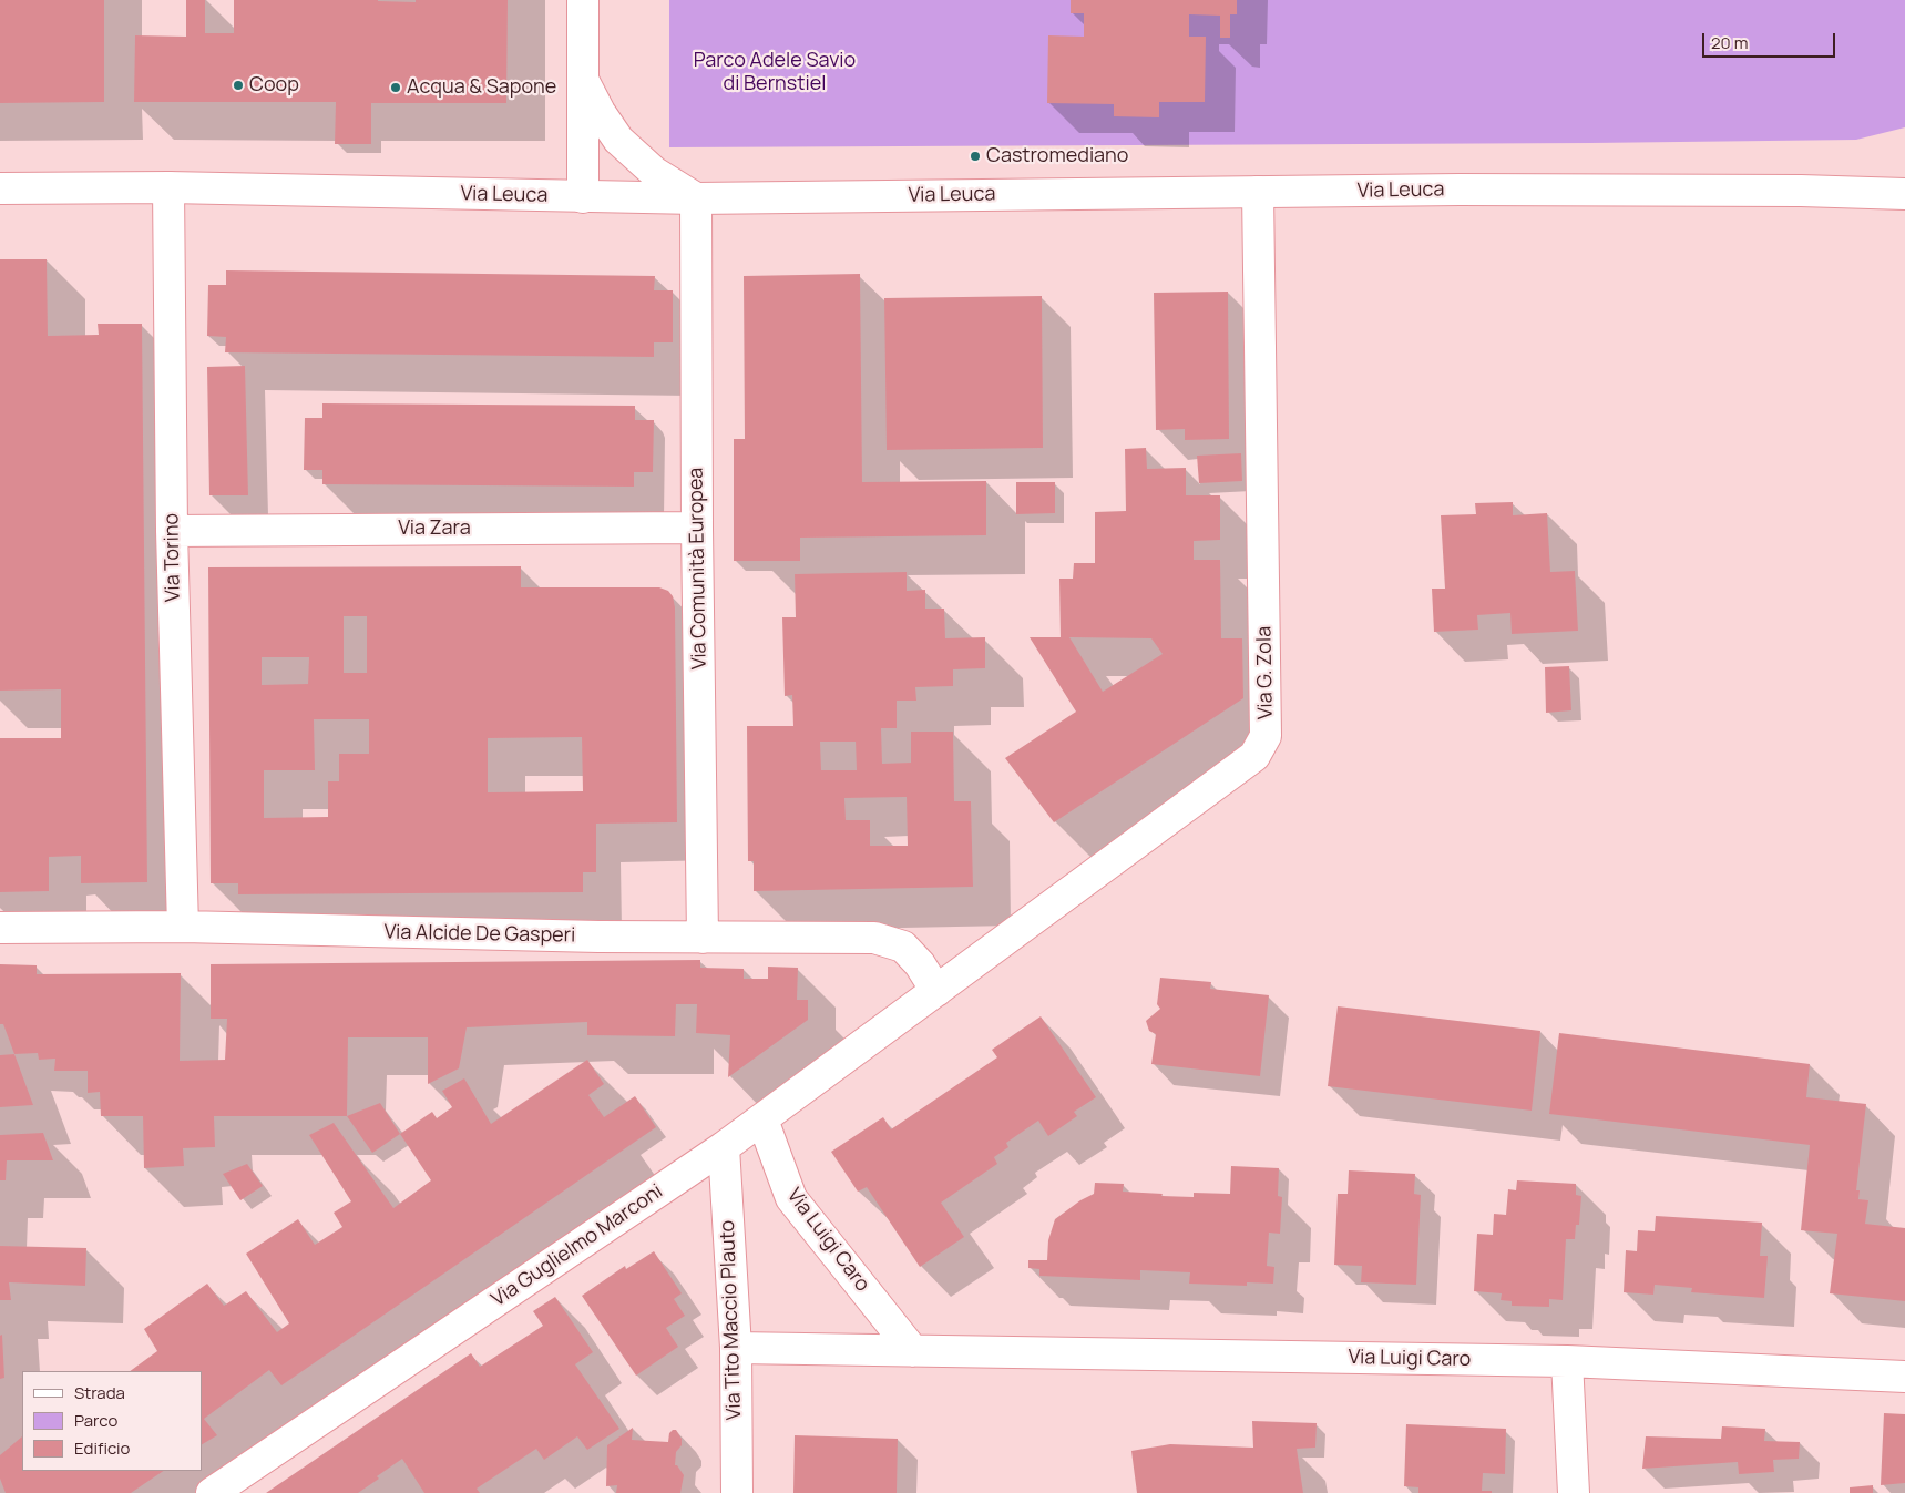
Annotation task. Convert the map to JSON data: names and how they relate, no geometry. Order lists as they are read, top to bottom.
{
  "streets": {
    "street": [
      "Via Leuca",
      "Via Zara",
      "Via Torino",
      "Via Comunità Europea",
      "Via G. Zola",
      "Via Alcide De Gasperi",
      "Via Luigi Caro",
      "Via Guglielmo Marconi",
      "Via Tito Maccio Plauto"
    ]
  },
  "crossings": [
    ["Via Leuca", "Via Torino"],
    ["Via Leuca", "Via Comunità Europea"],
    ["Via Leuca", "Via G. Zola"],
    ["Via Zara", "Via Torino"],
    ["Via Zara", "Via Comunità Europea"],
    ["Via Torino", "Via Alcide De Gasperi"],
    ["Via Comunità Europea", "Via Alcide De Gasperi"],
    ["Via G. Zola", "Via Alcide De Gasperi"],
    ["Via G. Zola", "Via Guglielmo Marconi"],
    ["Via Alcide De Gasperi", "Via Guglielmo Marconi"],
    ["Via Luigi Caro", "Via Guglielmo Marconi"],
    ["Via Luigi Caro", "Via Tito Maccio Plauto"],
    ["Via Guglielmo Marconi", "Via Tito Maccio Plauto"]
  ],
  "parks": ["Parco Adele Savio di Bernstiel"],
  "places": ["Coop", "Acqua & Sapone", "Castromediano"],
  "legend": ["Strada", "Parco", "Edificio"],
  "scale_bar": "20 m"
}
